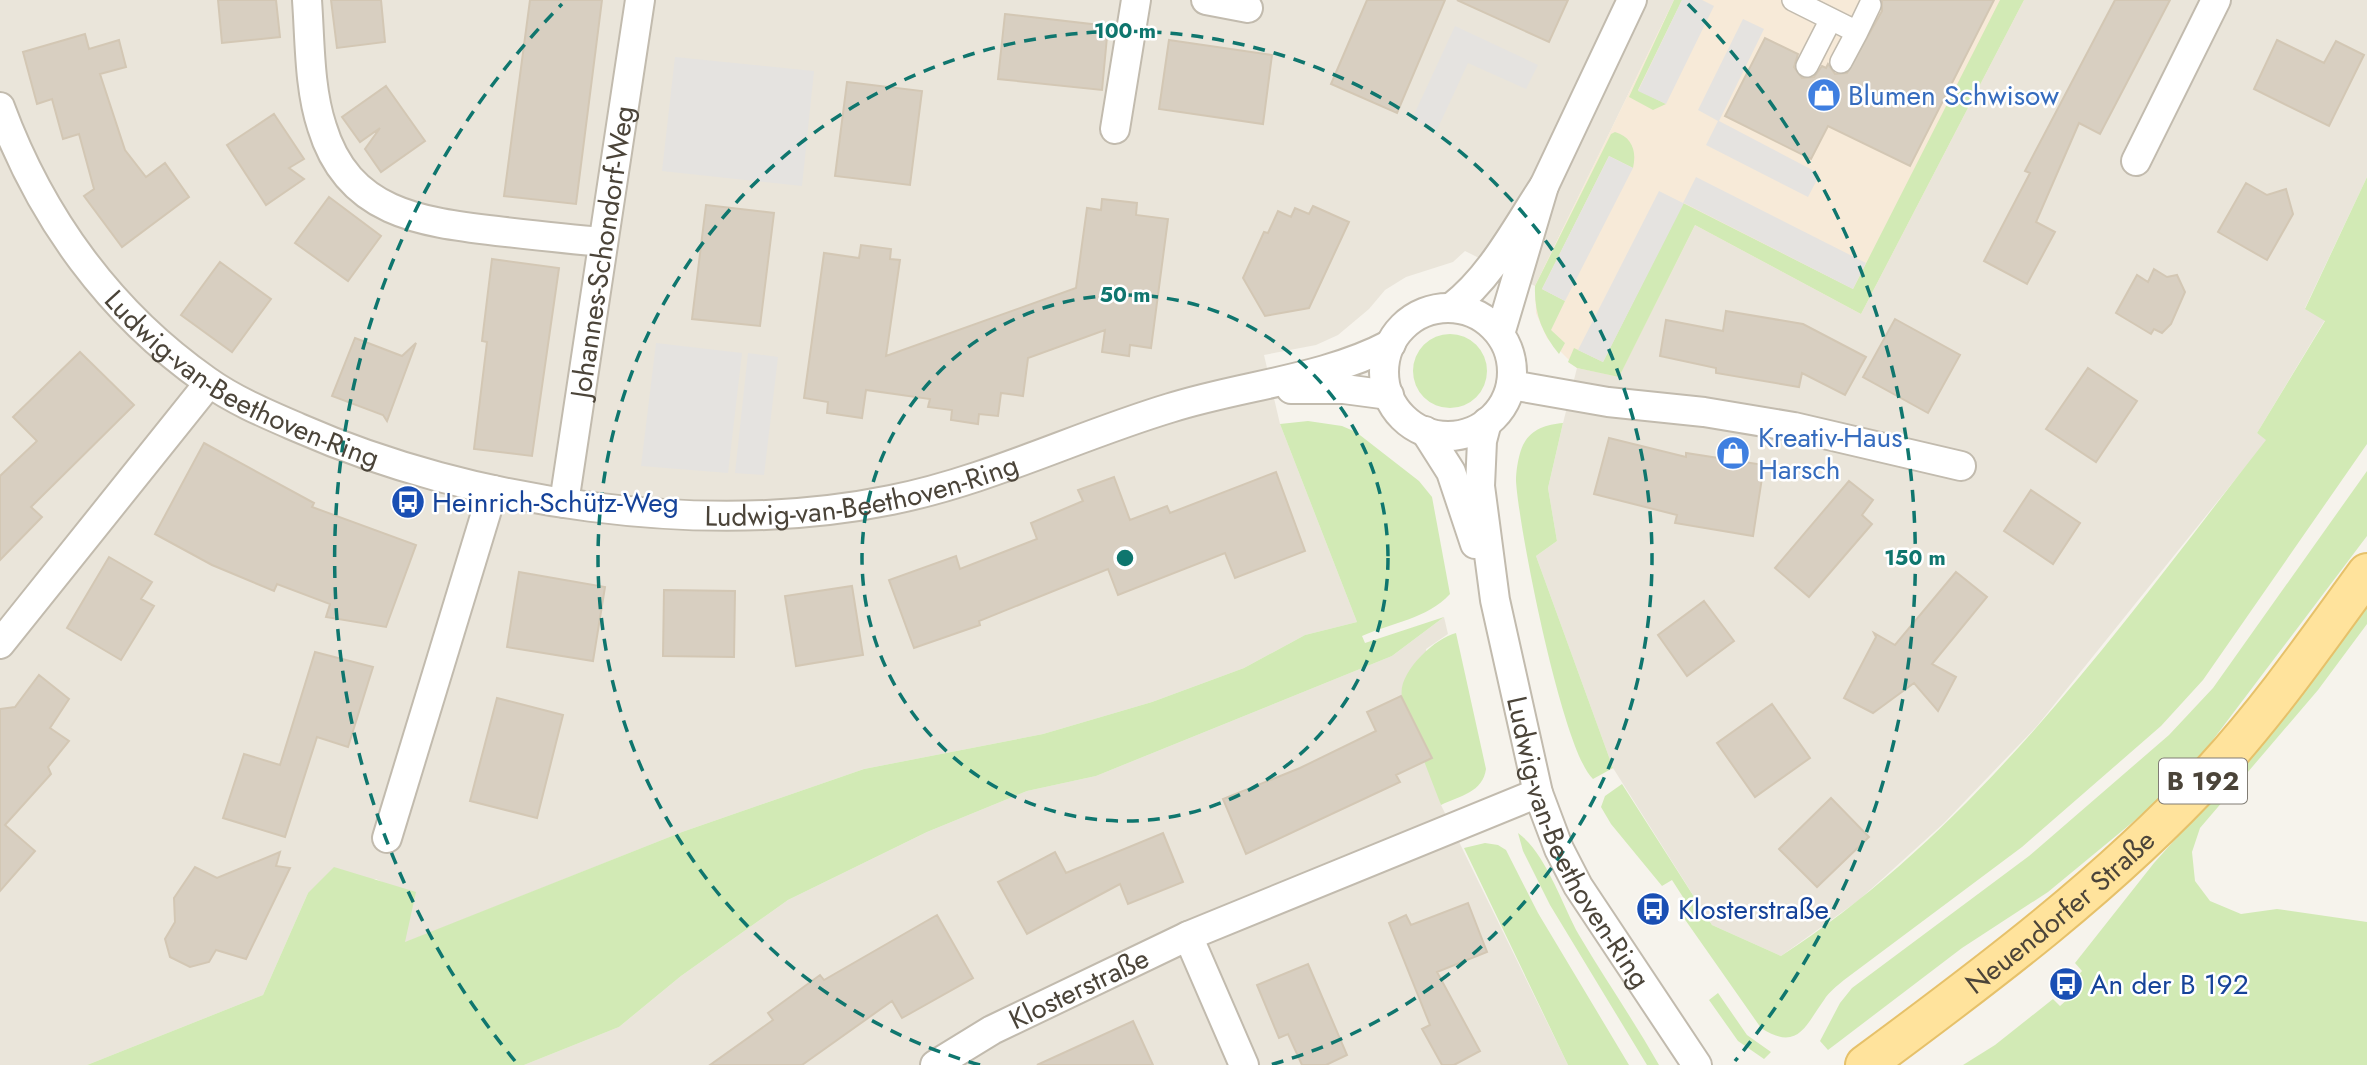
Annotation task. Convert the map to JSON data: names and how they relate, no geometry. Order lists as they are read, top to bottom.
{
  "streets": {
    "main road": ["B 192", "Neuendorfer Straße"],
    "street": ["Johannes-Schondorf-Weg", "Ludwig-van-Beethoven-Ring", "Klosterstraße"]
  },
  "crossings": [
    ["Johannes-Schondorf-Weg", "Ludwig-van-Beethoven-Ring"],
    ["Ludwig-van-Beethoven-Ring", "Klosterstraße"]
  ],
  "places": {
    "shop": ["Blumen Schwisow", "Kreativ-Haus Harsch"],
    "bus stop": ["Heinrich-Schütz-Weg", "Klosterstraße", "An der B 192"]
  },
  "rings": ["100 m", "50 m", "150 m"]
}
